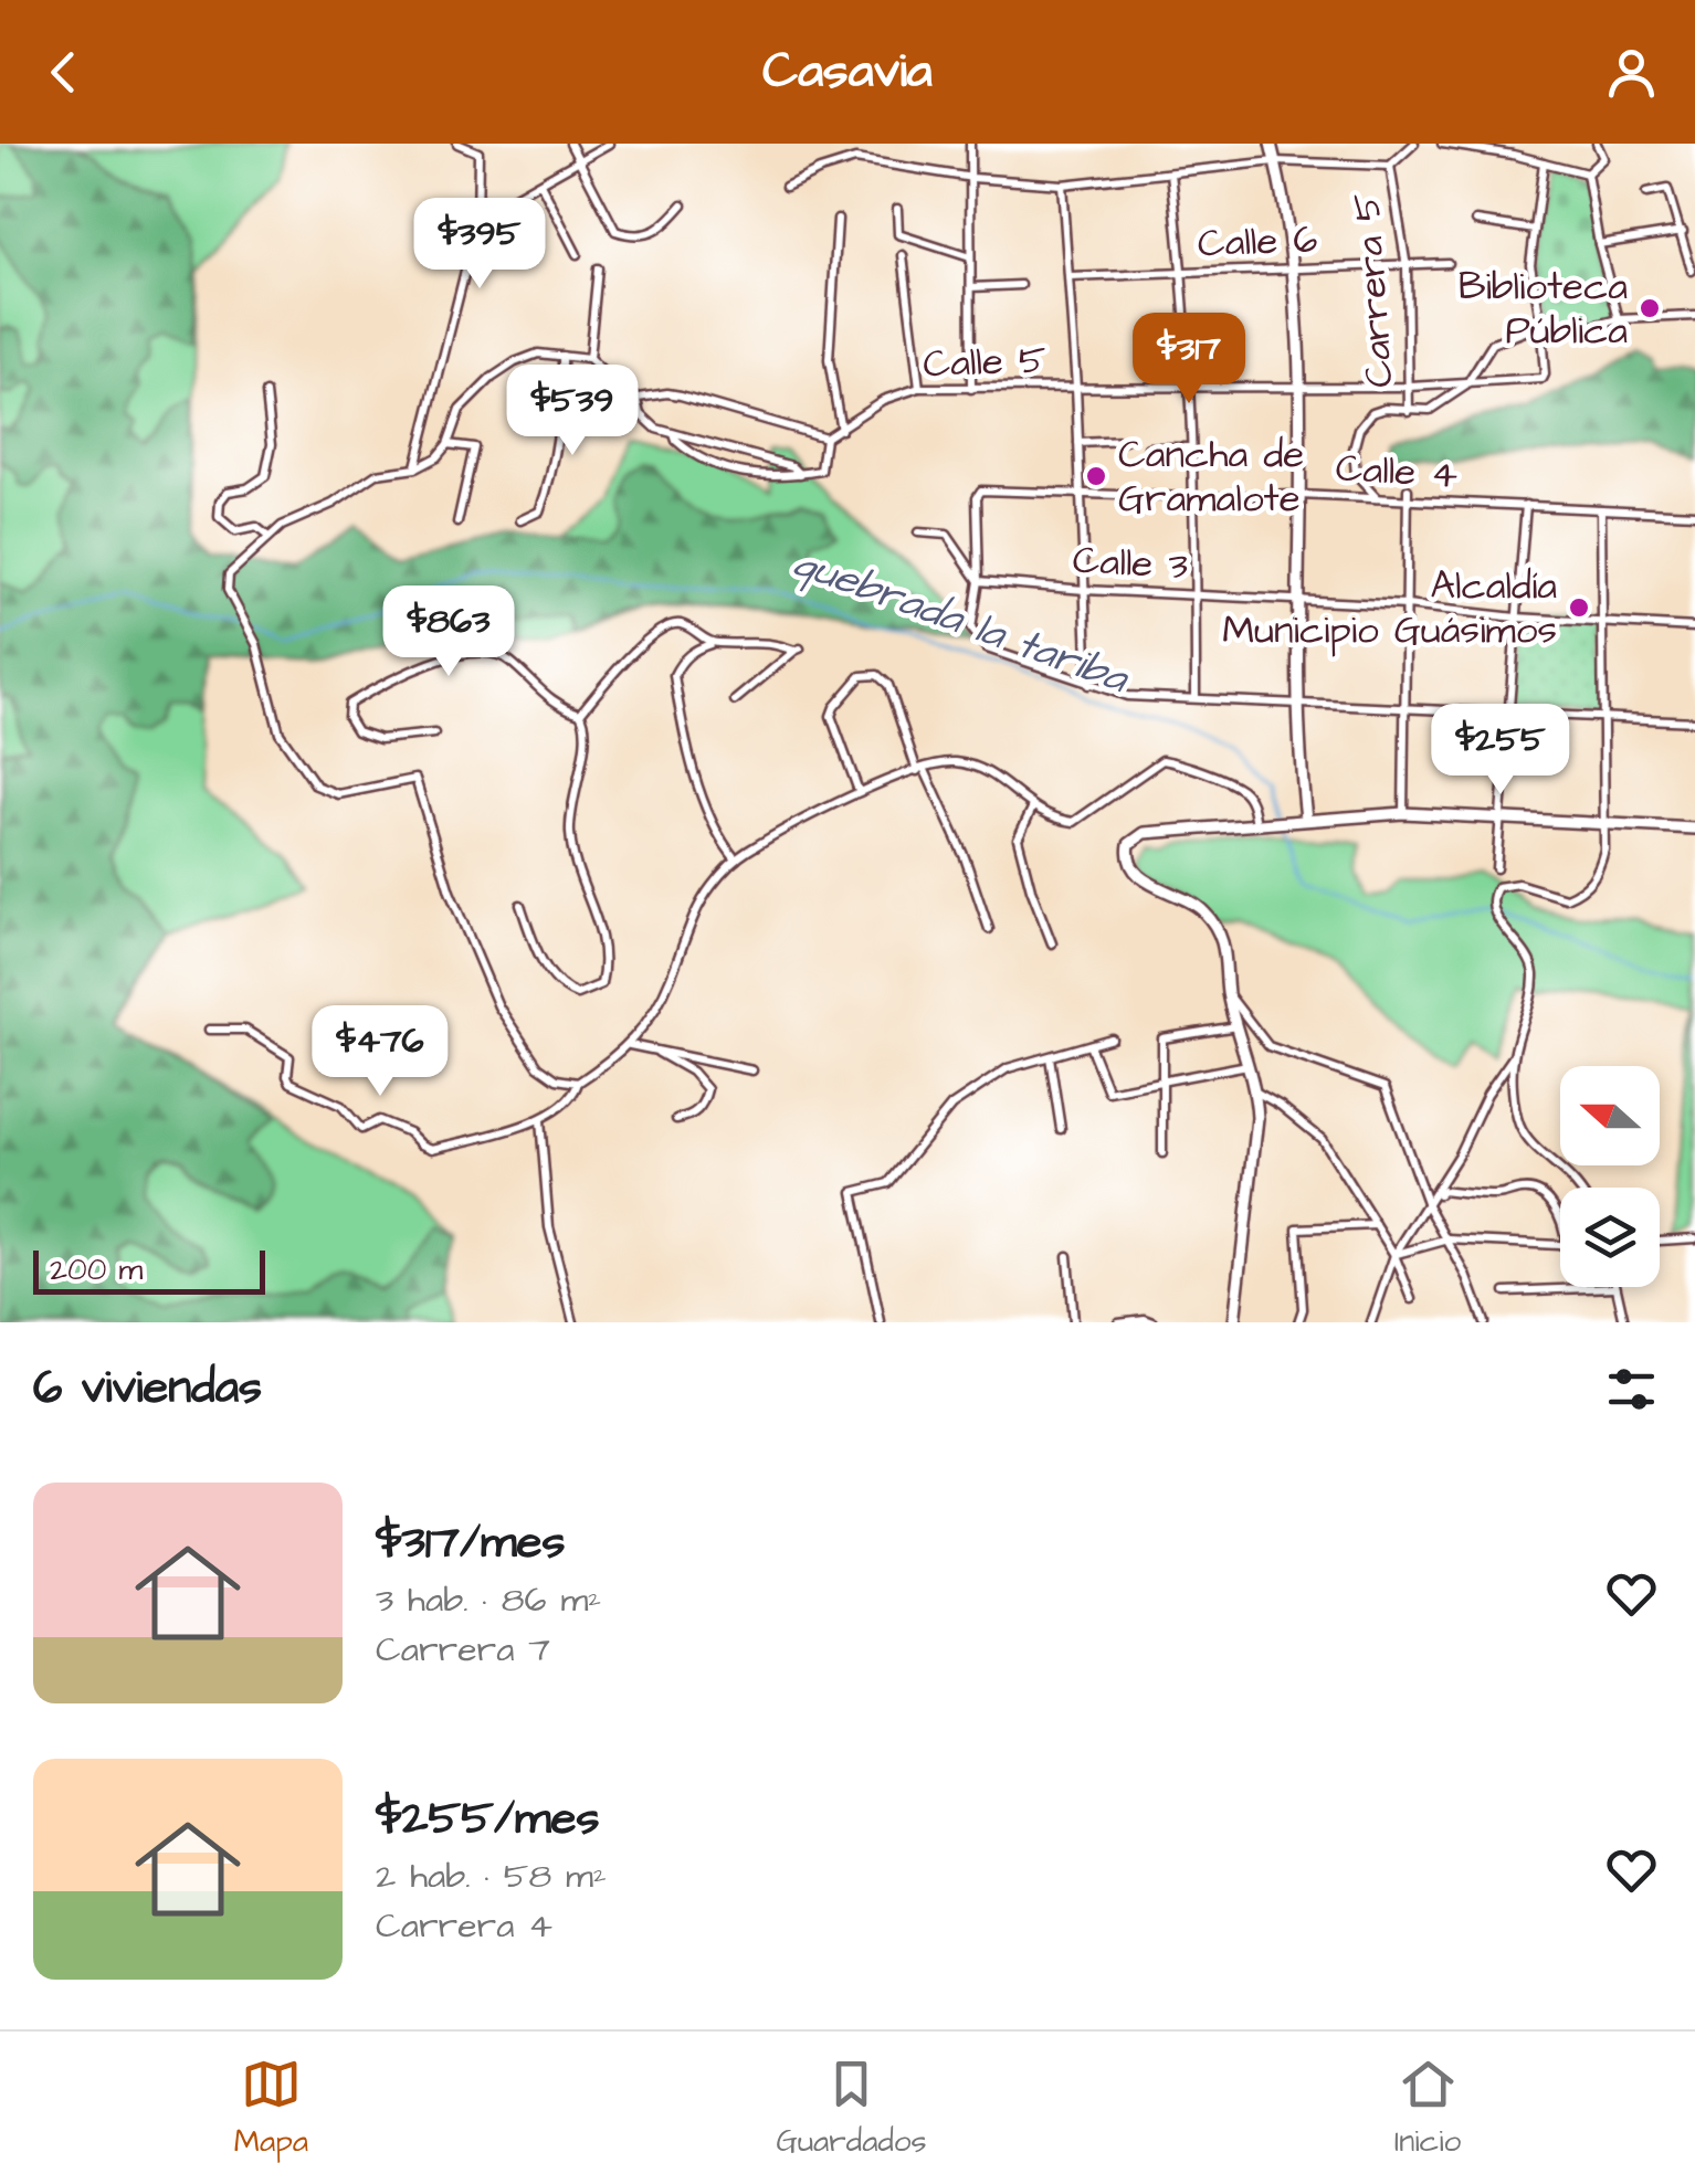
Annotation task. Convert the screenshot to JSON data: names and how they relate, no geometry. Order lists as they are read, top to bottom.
{
  "streets": {
    "street": [
      "Calle 6",
      "Carrera 5",
      "Calle 5",
      "Calle 4",
      "Calle 3"
    ]
  },
  "crossings": [
    ["Calle 6", "Carrera 5"],
    ["Carrera 5", "Calle 5"],
    ["Calle 4", "Calle 3"]
  ],
  "water": ["quebrada la tariba"],
  "places": ["Biblioteca Pública", "Cancha de Gramalote", "Alcaldía Municipio Guásimos"],
  "scale_bar": "200 m",
  "north": "left",
  "page": {
    "header": "Casavia",
    "price": [
      "$395",
      "$317",
      "$539",
      "$863",
      "$255",
      "$476"
    ],
    "scale": "200 m",
    "heading": "6 viviendas",
    "list": [
      {
        "name": "$317/mes",
        "note": "3 hab. · 86 m² · Carrera 7"
      },
      {
        "name": "$255/mes",
        "note": "2 hab. · 58 m² · Carrera 4"
      }
    ],
    "tabs": ["Mapa", "Guardados", "Inicio"]
  }
}
